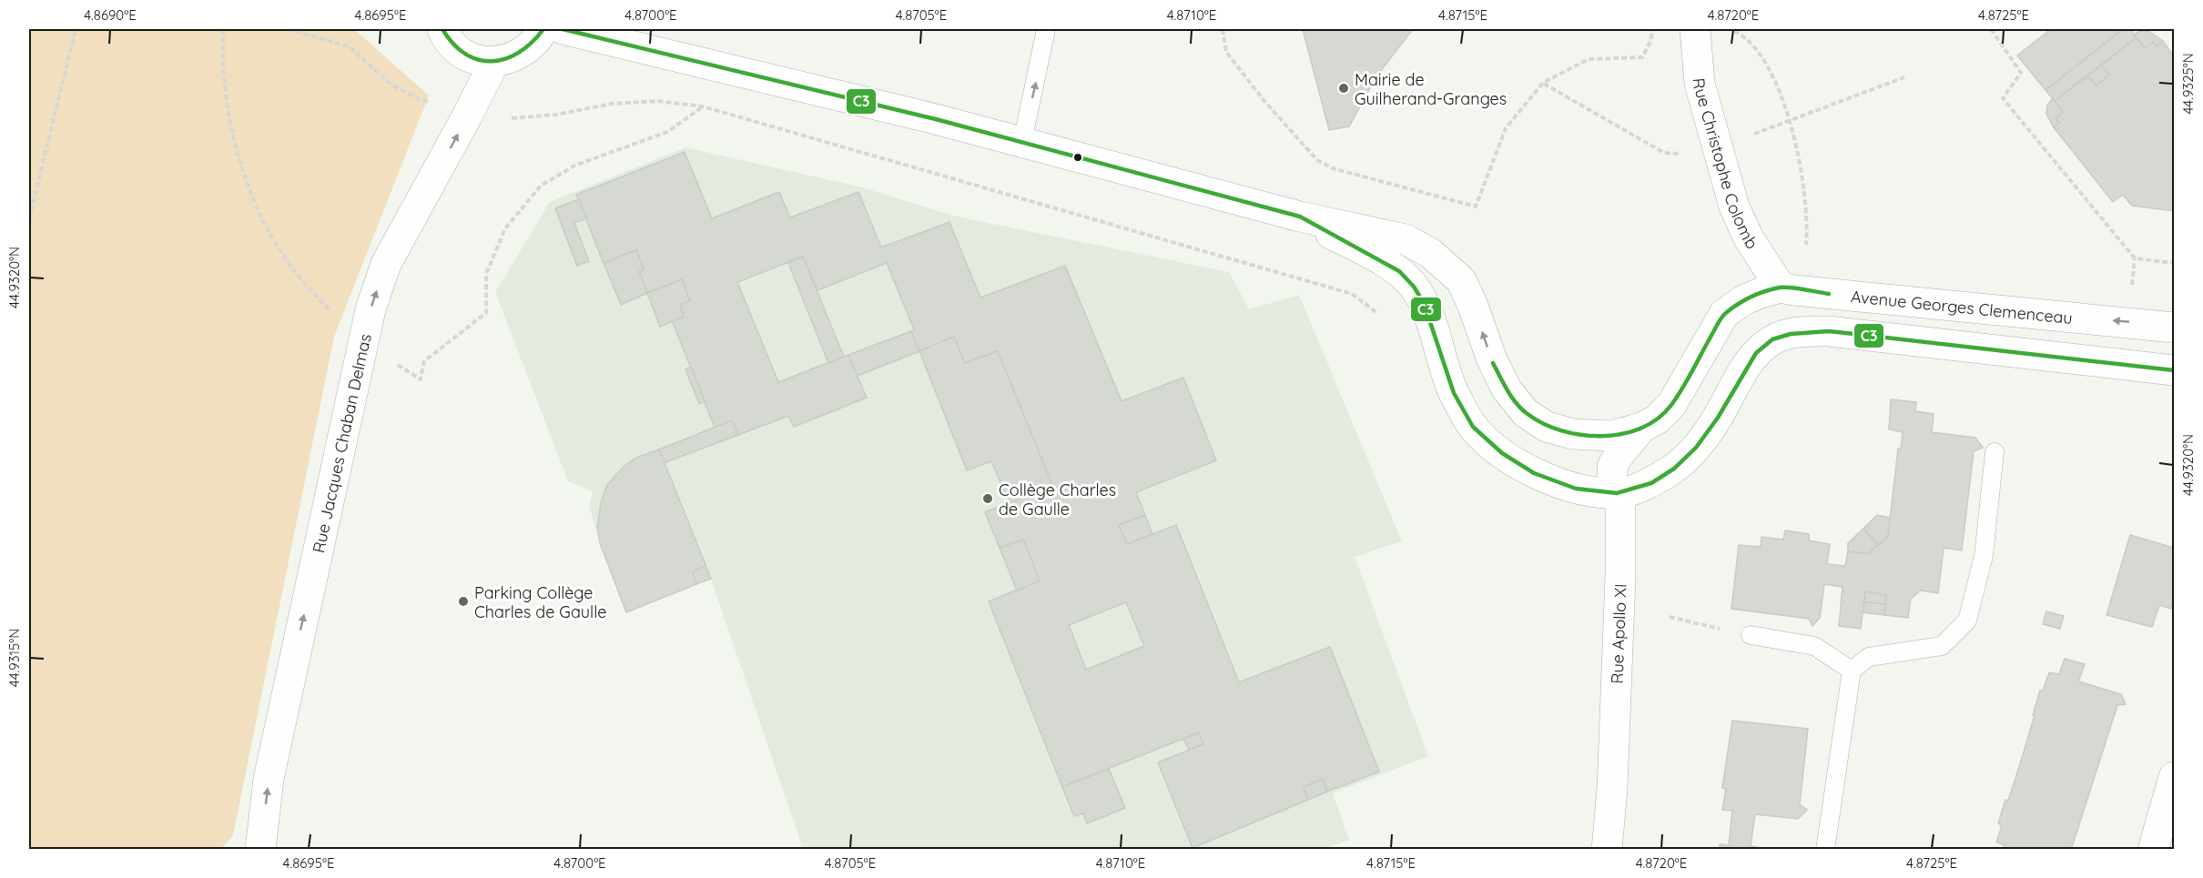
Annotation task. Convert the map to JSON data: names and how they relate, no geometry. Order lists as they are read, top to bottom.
{
  "streets": {
    "street": [
      "Rue Christophe Colomb",
      "Avenue Georges Clemenceau",
      "Rue Jacques Chaban Delmas",
      "Rue Apollo XI"
    ]
  },
  "crossings": [
    ["Rue Christophe Colomb", "Avenue Georges Clemenceau"],
    ["Avenue Georges Clemenceau", "Rue Apollo XI"]
  ],
  "one_way": ["Rue Jacques Chaban Delmas"],
  "places": ["Mairie de Guilherand-Granges", "Collège Charles de Gaulle", "Parking Collège Charles de Gaulle"],
  "lines": ["transit line C3"],
  "coordinates": [
    "4.8690°E",
    "4.8695°E",
    "4.8700°E",
    "4.8705°E",
    "4.8710°E",
    "4.8715°E",
    "4.8720°E",
    "4.8725°E",
    "44.9325°N",
    "44.9320°N",
    "44.9315°N"
  ]
}
